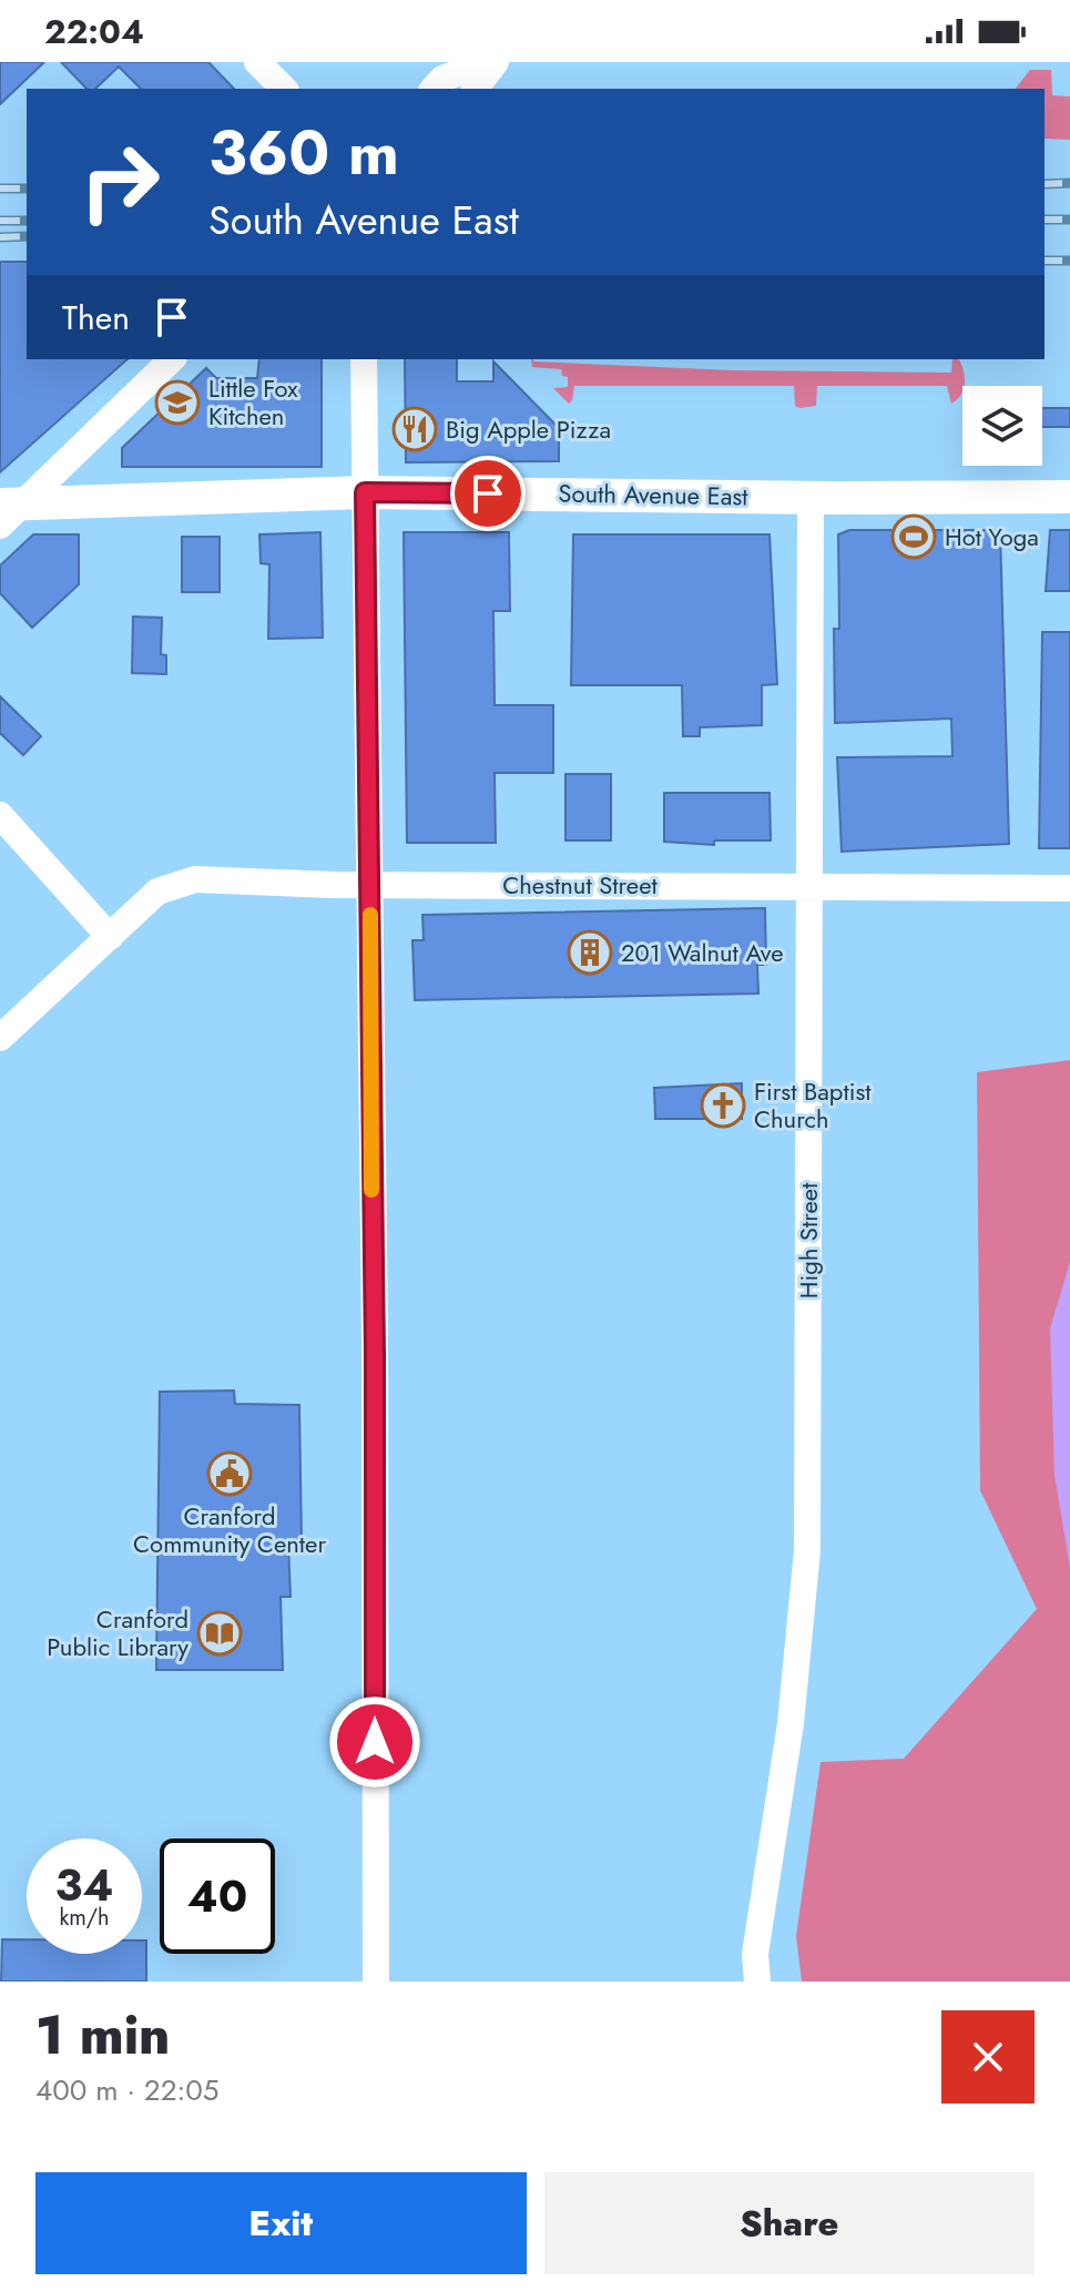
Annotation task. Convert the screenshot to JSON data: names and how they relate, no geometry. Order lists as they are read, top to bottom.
{
  "streets": {
    "main road": ["South Avenue East"],
    "street": ["Chestnut Street", "High Street"]
  },
  "crossings": [
    ["South Avenue East", "High Street"],
    ["Chestnut Street", "High Street"]
  ],
  "places": {
    "school or university": ["Little Fox Kitchen"],
    "restaurant": ["Big Apple Pizza"],
    "sports": ["Hot Yoga"],
    "building": ["201 Walnut Ave"],
    "church": ["First Baptist Church"],
    "public building": ["Cranford Community Center"],
    "library": ["Cranford Public Library"]
  },
  "page": {
    "status": "22:04",
    "turn": ["360 m", "South Avenue East"],
    "then": "Then",
    "speed": "34 km/h",
    "limit": "40",
    "heading": ["1 min", "400 m · 22:05"],
    "buttons": ["Exit", "Share"]
  }
}
